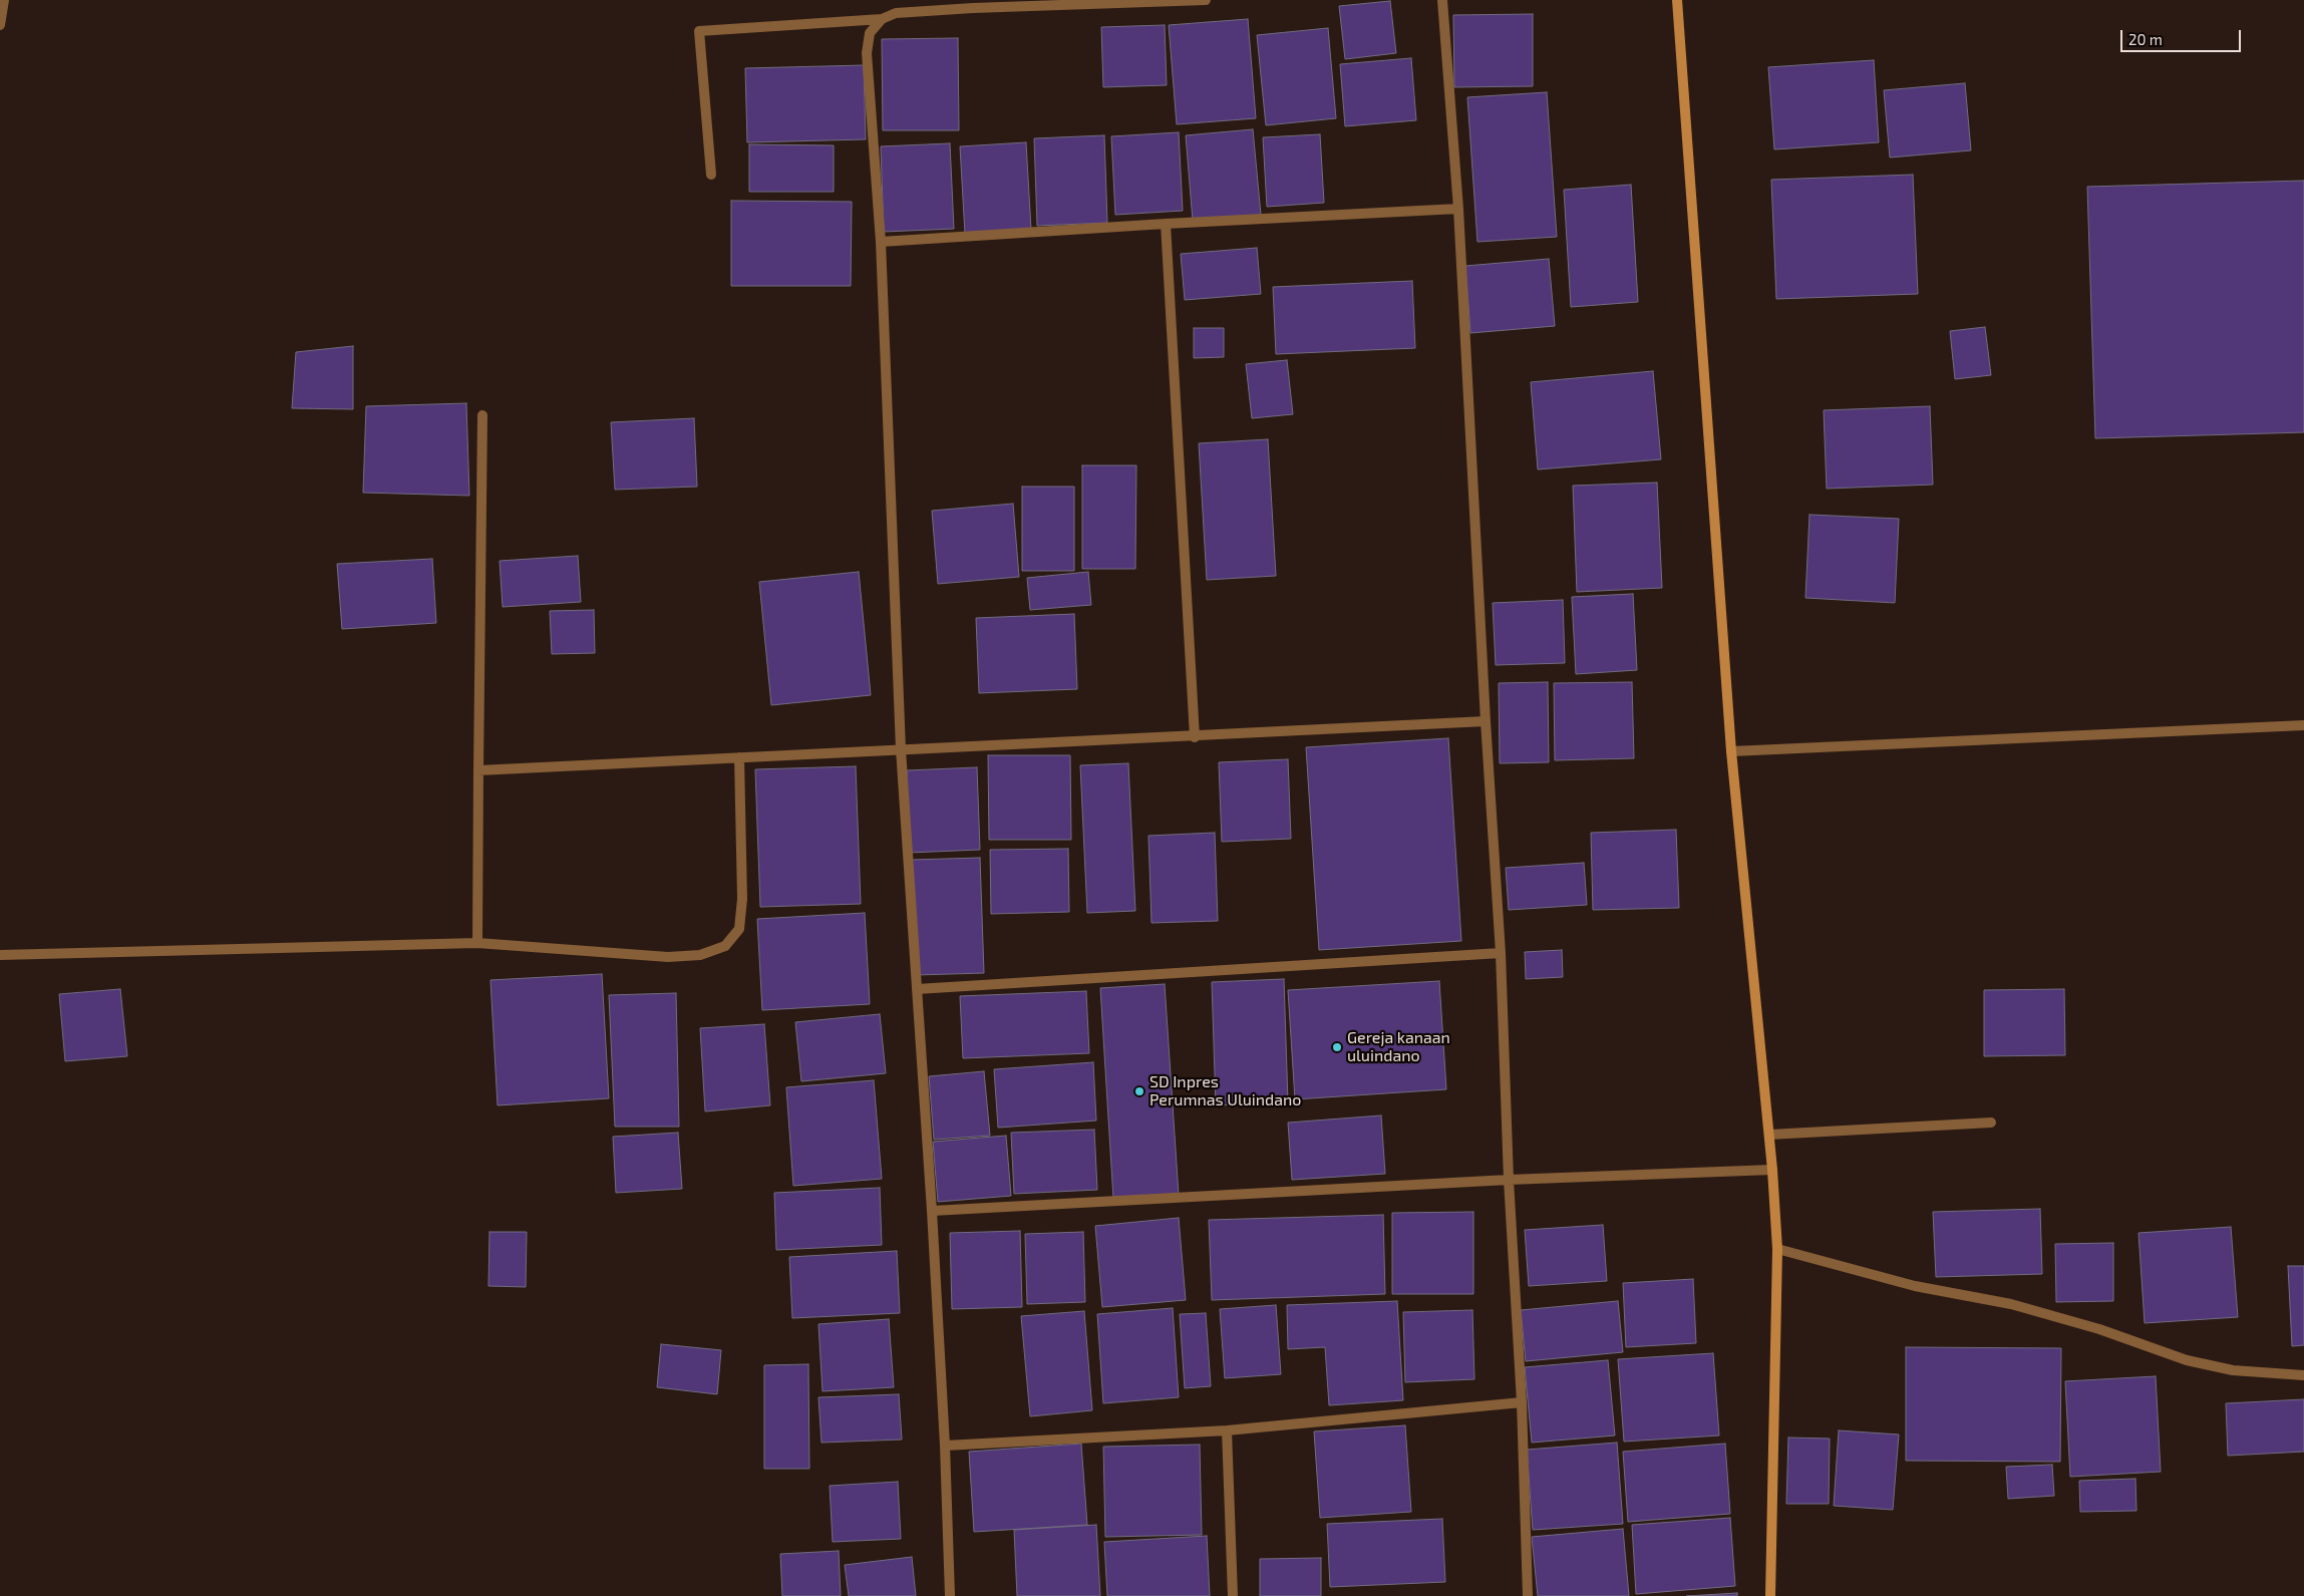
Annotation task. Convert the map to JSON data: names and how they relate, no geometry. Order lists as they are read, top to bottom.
{
  "places": ["Gereja kanaan uluindano", "SD Inpres Perumnas Uluindano"],
  "scale_bar": "20 m"
}
